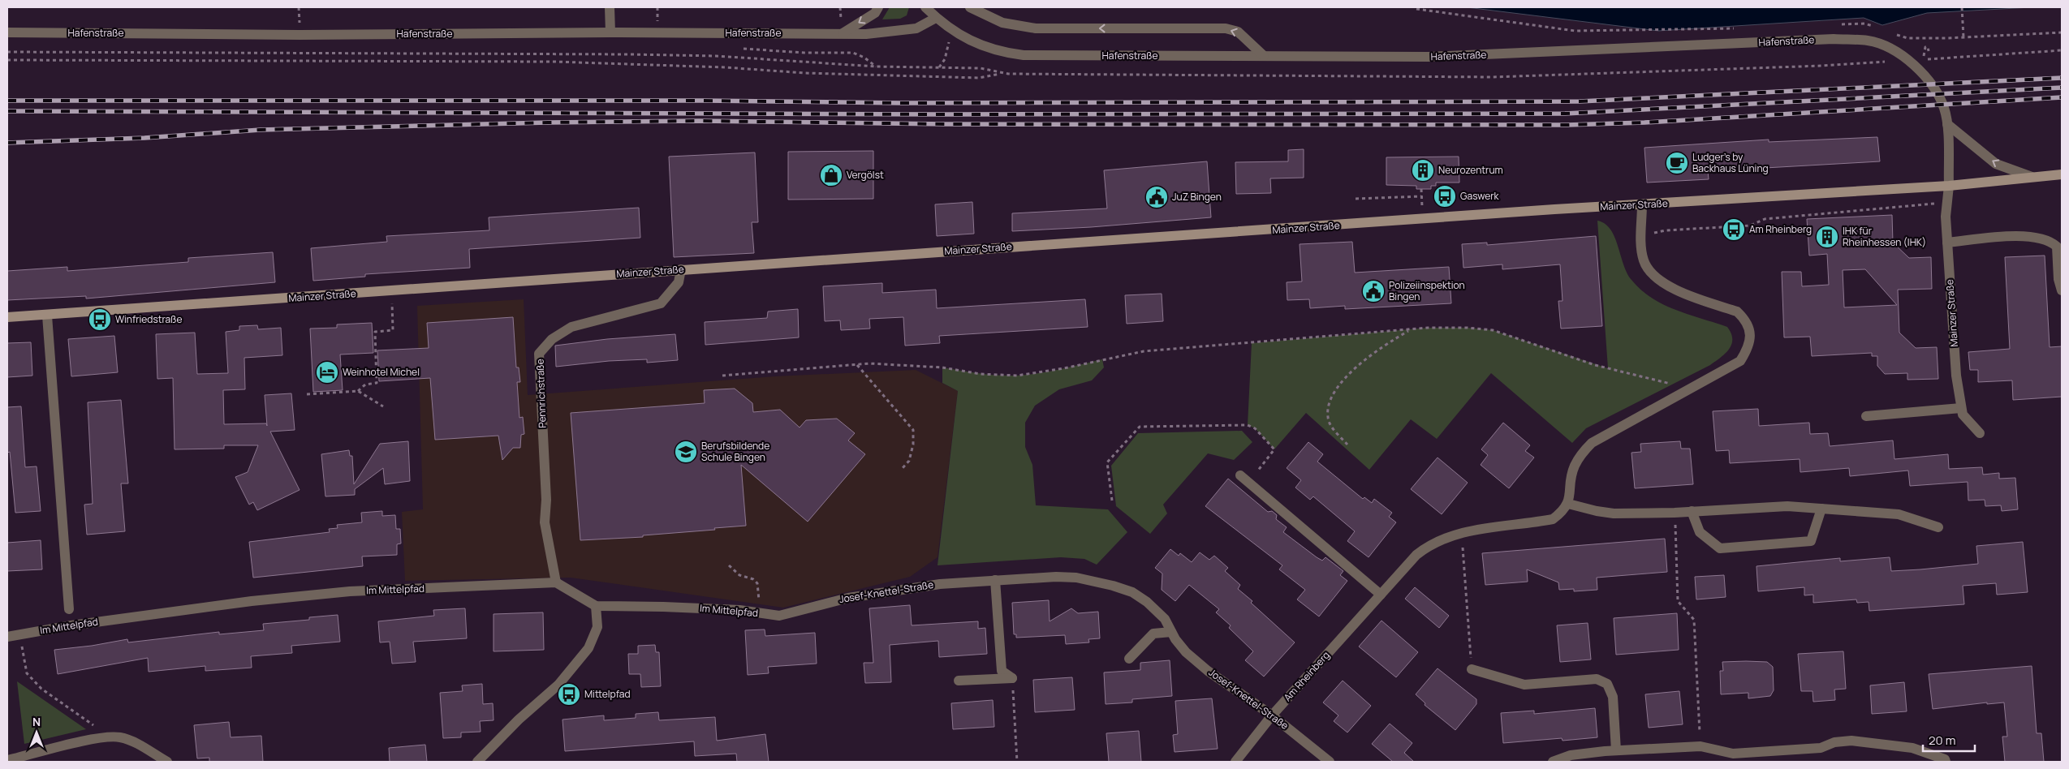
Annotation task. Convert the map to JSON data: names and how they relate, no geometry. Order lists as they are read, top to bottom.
{
  "streets": {
    "main road": ["Mainzer Straße"],
    "street": [
      "Hafenstraße",
      "Pennrichstraße",
      "Im Mittelpfad",
      "Josef-Knettel-Straße",
      "Am Rheinberg"
    ]
  },
  "crossings": [
    ["Hafenstraße", "Mainzer Straße"],
    ["Mainzer Straße", "Pennrichstraße"],
    ["Pennrichstraße", "Im Mittelpfad"],
    ["Im Mittelpfad", "Josef-Knettel-Straße"],
    ["Josef-Knettel-Straße", "Am Rheinberg"]
  ],
  "places": {
    "cafe": ["Ludger's by Backhaus Lüning"],
    "building": ["Neurozentrum", "IHK für Rheinhessen (IHK)"],
    "shop": ["Vergölst"],
    "bus stop": [
      "Gaswerk",
      "Am Rheinberg",
      "Winfriedstraße",
      "Mittelpfad"
    ],
    "public building": ["JuZ Bingen", "Polizeiinspektion Bingen"],
    "hotel": ["Weinhotel Michel"],
    "school or university": ["Berufsbildende Schule Bingen"]
  },
  "scale_bar": "20 m",
  "north": "top"
}
